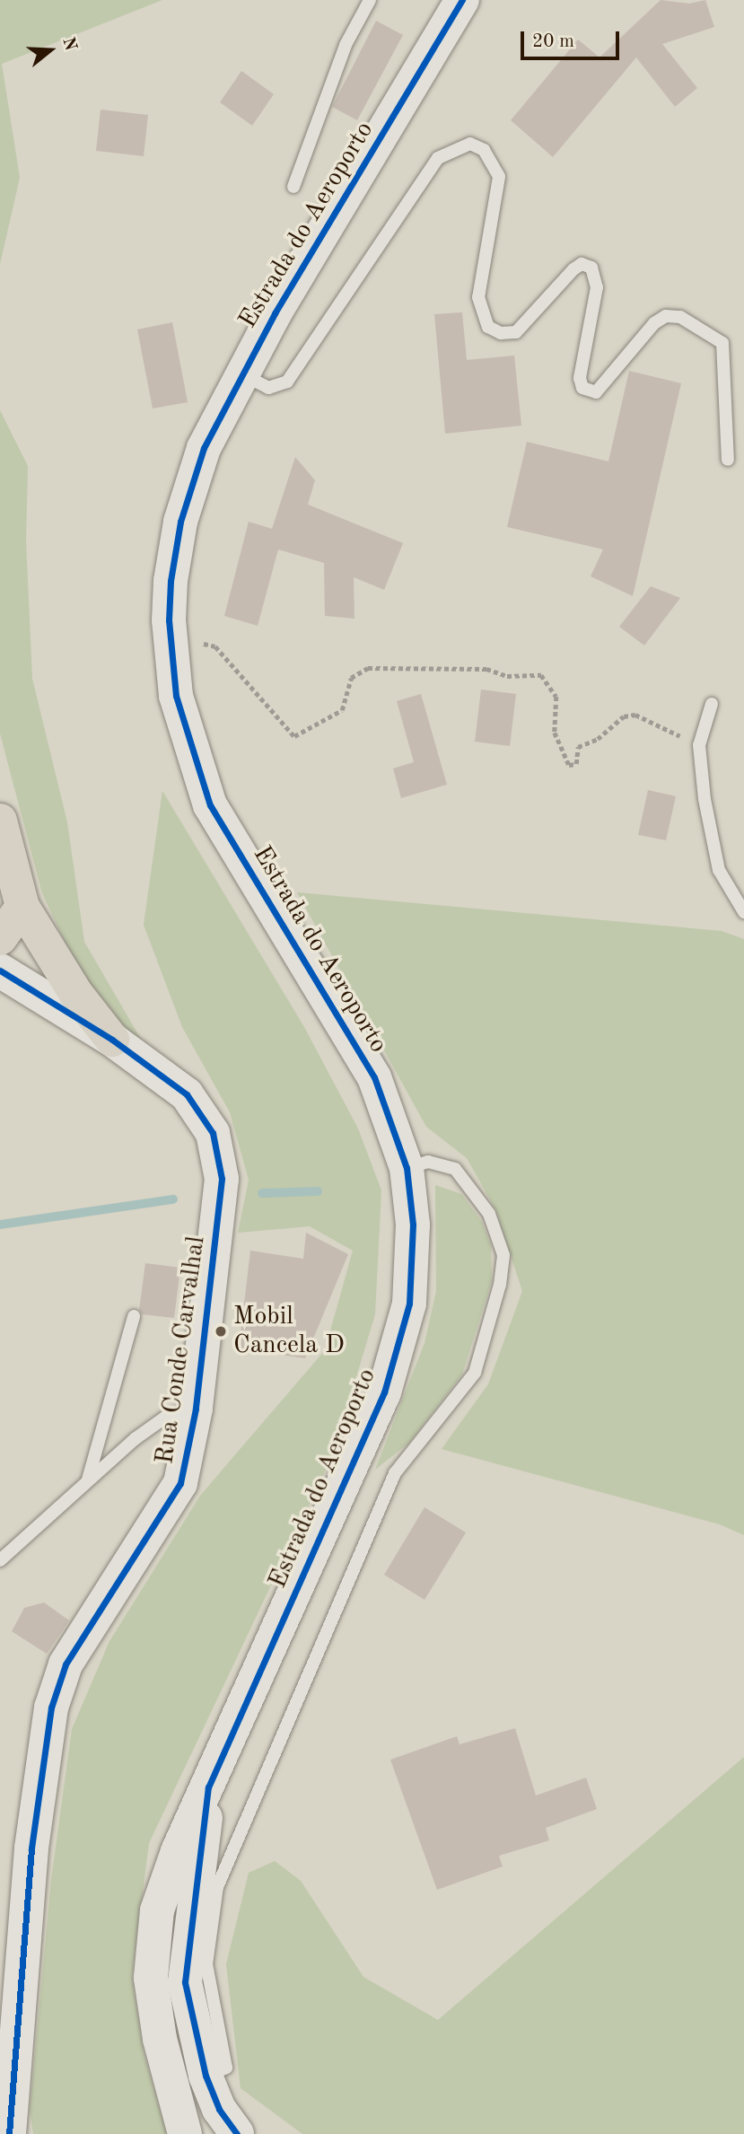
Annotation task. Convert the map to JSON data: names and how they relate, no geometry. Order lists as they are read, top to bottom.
{
  "streets": {
    "main road": ["Estrada do Aeroporto", "Rua Conde Carvalhal"]
  },
  "places": ["Mobil Cancela D"],
  "scale_bar": "20 m",
  "north": "right"
}
